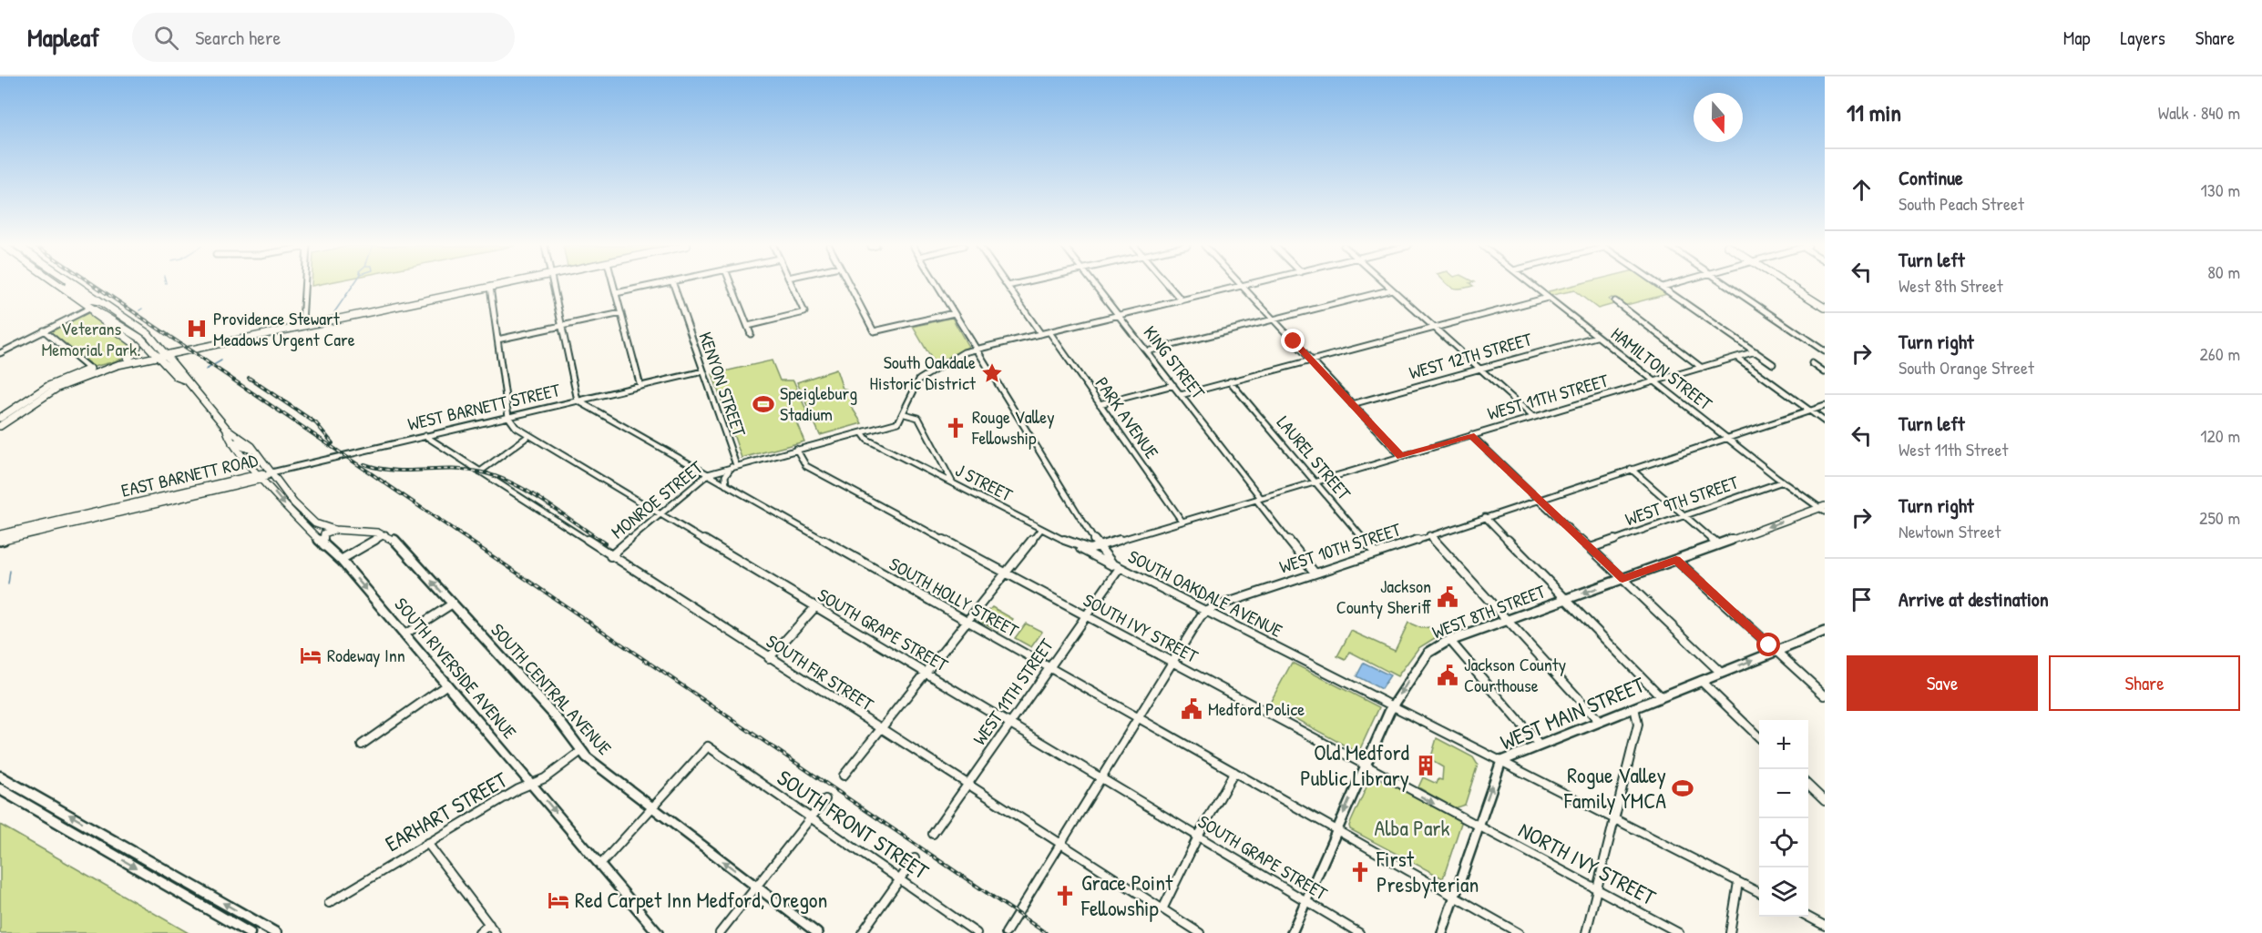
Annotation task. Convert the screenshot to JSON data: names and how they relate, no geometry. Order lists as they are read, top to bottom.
{
  "streets": {
    "main road": [
      "EAST BARNETT ROAD",
      "WEST 8TH STREET",
      "SOUTH RIVERSIDE AVENUE",
      "SOUTH CENTRAL AVENUE",
      "WEST MAIN STREET"
    ],
    "street": [
      "WEST 12TH STREET",
      "KING STREET",
      "HAMILTON STREET",
      "KENYON STREET",
      "WEST 11TH STREET",
      "WEST BARNETT STREET",
      "PARK AVENUE",
      "LAUREL STREET",
      "J STREET",
      "MONROE STREET",
      "WEST 9TH STREET",
      "WEST 10TH STREET",
      "SOUTH OAKDALE AVENUE",
      "SOUTH HOLLY STREET",
      "SOUTH IVY STREET",
      "SOUTH GRAPE STREET",
      "SOUTH FIR STREET",
      "EARHART STREET",
      "SOUTH FRONT STREET",
      "NORTH IVY STREET"
    ]
  },
  "crossings": [
    ["WEST 12TH STREET", "HAMILTON STREET"],
    ["KING STREET", "WEST 11TH STREET"],
    ["KING STREET", "WEST 10TH STREET"],
    ["HAMILTON STREET", "WEST 11TH STREET"],
    ["HAMILTON STREET", "WEST 9TH STREET"],
    ["HAMILTON STREET", "WEST 10TH STREET"],
    ["HAMILTON STREET", "WEST 8TH STREET"],
    ["KENYON STREET", "WEST BARNETT STREET"],
    ["KENYON STREET", "MONROE STREET"],
    ["WEST 11TH STREET", "PARK AVENUE"],
    ["WEST 11TH STREET", "LAUREL STREET"],
    ["WEST 11TH STREET", "J STREET"],
    ["WEST 11TH STREET", "SOUTH OAKDALE AVENUE"],
    ["WEST 11TH STREET", "SOUTH HOLLY STREET"],
    ["WEST 11TH STREET", "SOUTH IVY STREET"],
    ["WEST 11TH STREET", "SOUTH GRAPE STREET"],
    ["WEST 11TH STREET", "SOUTH FIR STREET"],
    ["WEST BARNETT STREET", "EAST BARNETT ROAD"],
    ["WEST BARNETT STREET", "SOUTH HOLLY STREET"],
    ["WEST BARNETT STREET", "SOUTH GRAPE STREET"],
    ["WEST BARNETT STREET", "SOUTH RIVERSIDE AVENUE"],
    ["WEST BARNETT STREET", "SOUTH FIR STREET"],
    ["LAUREL STREET", "WEST 10TH STREET"],
    ["EAST BARNETT ROAD", "SOUTH RIVERSIDE AVENUE"],
    ["J STREET", "MONROE STREET"],
    ["J STREET", "SOUTH OAKDALE AVENUE"],
    ["MONROE STREET", "SOUTH HOLLY STREET"],
    ["MONROE STREET", "SOUTH IVY STREET"],
    ["MONROE STREET", "SOUTH GRAPE STREET"],
    ["MONROE STREET", "SOUTH FIR STREET"],
    ["WEST 10TH STREET", "SOUTH OAKDALE AVENUE"],
    ["WEST 10TH STREET", "SOUTH HOLLY STREET"],
    ["WEST 10TH STREET", "SOUTH IVY STREET"],
    ["WEST 10TH STREET", "SOUTH GRAPE STREET"],
    ["WEST 10TH STREET", "SOUTH FIR STREET"],
    ["SOUTH OAKDALE AVENUE", "WEST 8TH STREET"],
    ["SOUTH OAKDALE AVENUE", "WEST MAIN STREET"],
    ["SOUTH HOLLY STREET", "WEST 8TH STREET"],
    ["SOUTH HOLLY STREET", "WEST MAIN STREET"],
    ["WEST 8TH STREET", "SOUTH IVY STREET"],
    ["WEST 8TH STREET", "SOUTH GRAPE STREET"],
    ["SOUTH IVY STREET", "WEST MAIN STREET"],
    ["SOUTH IVY STREET", "NORTH IVY STREET"],
    ["SOUTH RIVERSIDE AVENUE", "EARHART STREET"],
    ["SOUTH CENTRAL AVENUE", "EARHART STREET"],
    ["SOUTH CENTRAL AVENUE", "SOUTH FRONT STREET"],
    ["WEST MAIN STREET", "NORTH IVY STREET"]
  ],
  "one_way": ["WEST 8TH STREET", "SOUTH CENTRAL AVENUE"],
  "parks": ["Veterans Memorial Park.", "Alba Park"],
  "places": {
    "hospital": ["Providence Stewart Meadows Urgent Care"],
    "place": ["South Oakdale Historic District"],
    "sports": ["Speigleburg Stadium", "Rogue Valley Family YMCA"],
    "church": ["Rouge Valley Fellowship", "First Presbyterian", "Grace Point Fellowship"],
    "public building": ["Jackson County Sheriff", "Jackson County Courthouse", "Medford Police"],
    "hotel": ["Rodeway Inn", "Red Carpet Inn Medford, Oregon"],
    "building": ["Old Medford Public Library"]
  },
  "north": "bottom",
  "page": {
    "header": "Mapleaf",
    "search": "Search here",
    "nav": ["Map", "Layers", "Share"],
    "heading": ["11 min", "Walk · 840 m"],
    "list": [
      ["Continue", "South Peach Street", "130 m"],
      ["Turn left", "West 8th Street", "80 m"],
      ["Turn right", "South Orange Street", "260 m"],
      ["Turn left", "West 11th Street", "120 m"],
      ["Turn right", "Newtown Street", "250 m"],
      "Arrive at destination"
    ],
    "buttons": ["Save", "Share"],
    "map_buttons": ["+", "−"]
  }
}
